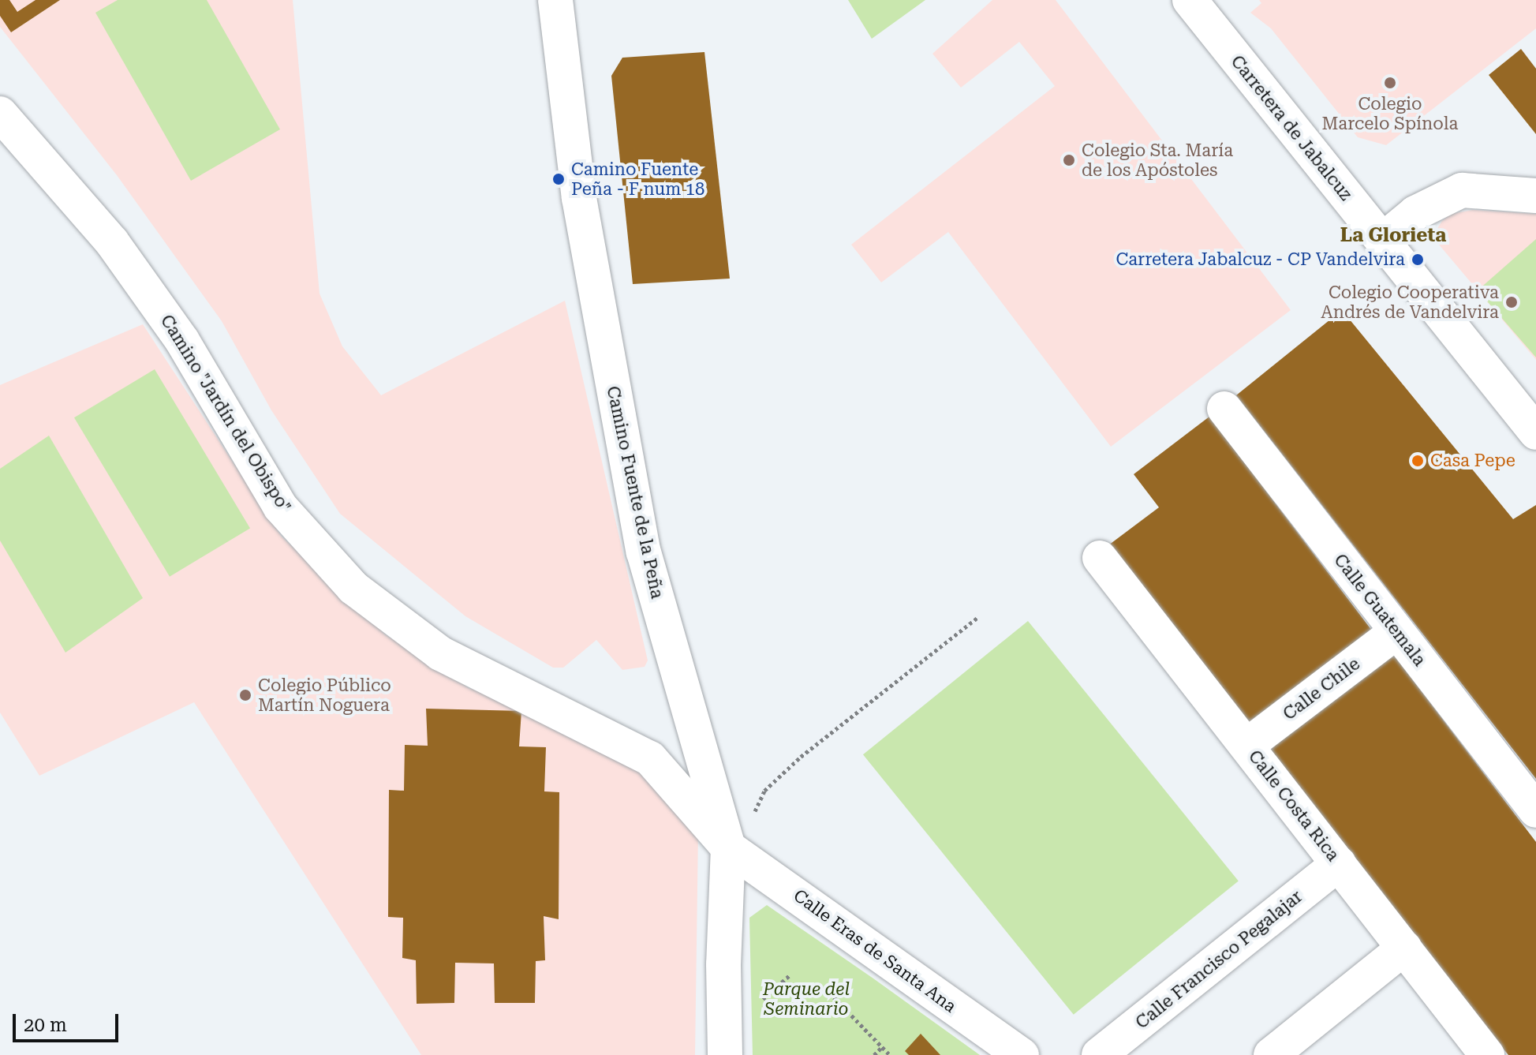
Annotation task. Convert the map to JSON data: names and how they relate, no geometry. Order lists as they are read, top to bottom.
{
  "streets": {
    "street": [
      "Carretera de Jabalcuz",
      "Camino \"Jardín del Obispo\"",
      "Camino Fuente de la Peña",
      "Calle Guatemala",
      "Calle Chile",
      "Calle Costa Rica",
      "Calle Eras de Santa Ana",
      "Calle Francisco Pegalajar"
    ]
  },
  "crossings": [
    ["Camino \"Jardín del Obispo\"", "Camino Fuente de la Peña"],
    ["Camino \"Jardín del Obispo\"", "Calle Eras de Santa Ana"],
    ["Camino Fuente de la Peña", "Calle Eras de Santa Ana"],
    ["Calle Guatemala", "Calle Chile"],
    ["Calle Chile", "Calle Costa Rica"],
    ["Calle Costa Rica", "Calle Francisco Pegalajar"]
  ],
  "districts": ["La Glorieta"],
  "parks": ["Parque del Seminario"],
  "places": [
    "Colegio Marcelo Spínola",
    "Colegio Sta. María de los Apóstoles",
    "Camino Fuente Peña - F num 18",
    "Carretera Jabalcuz - CP Vandelvira",
    "Colegio Cooperativa Andrés de Vandelvira",
    "Casa Pepe",
    "Colegio Público Martín Noguera"
  ],
  "scale_bar": "20 m"
}
